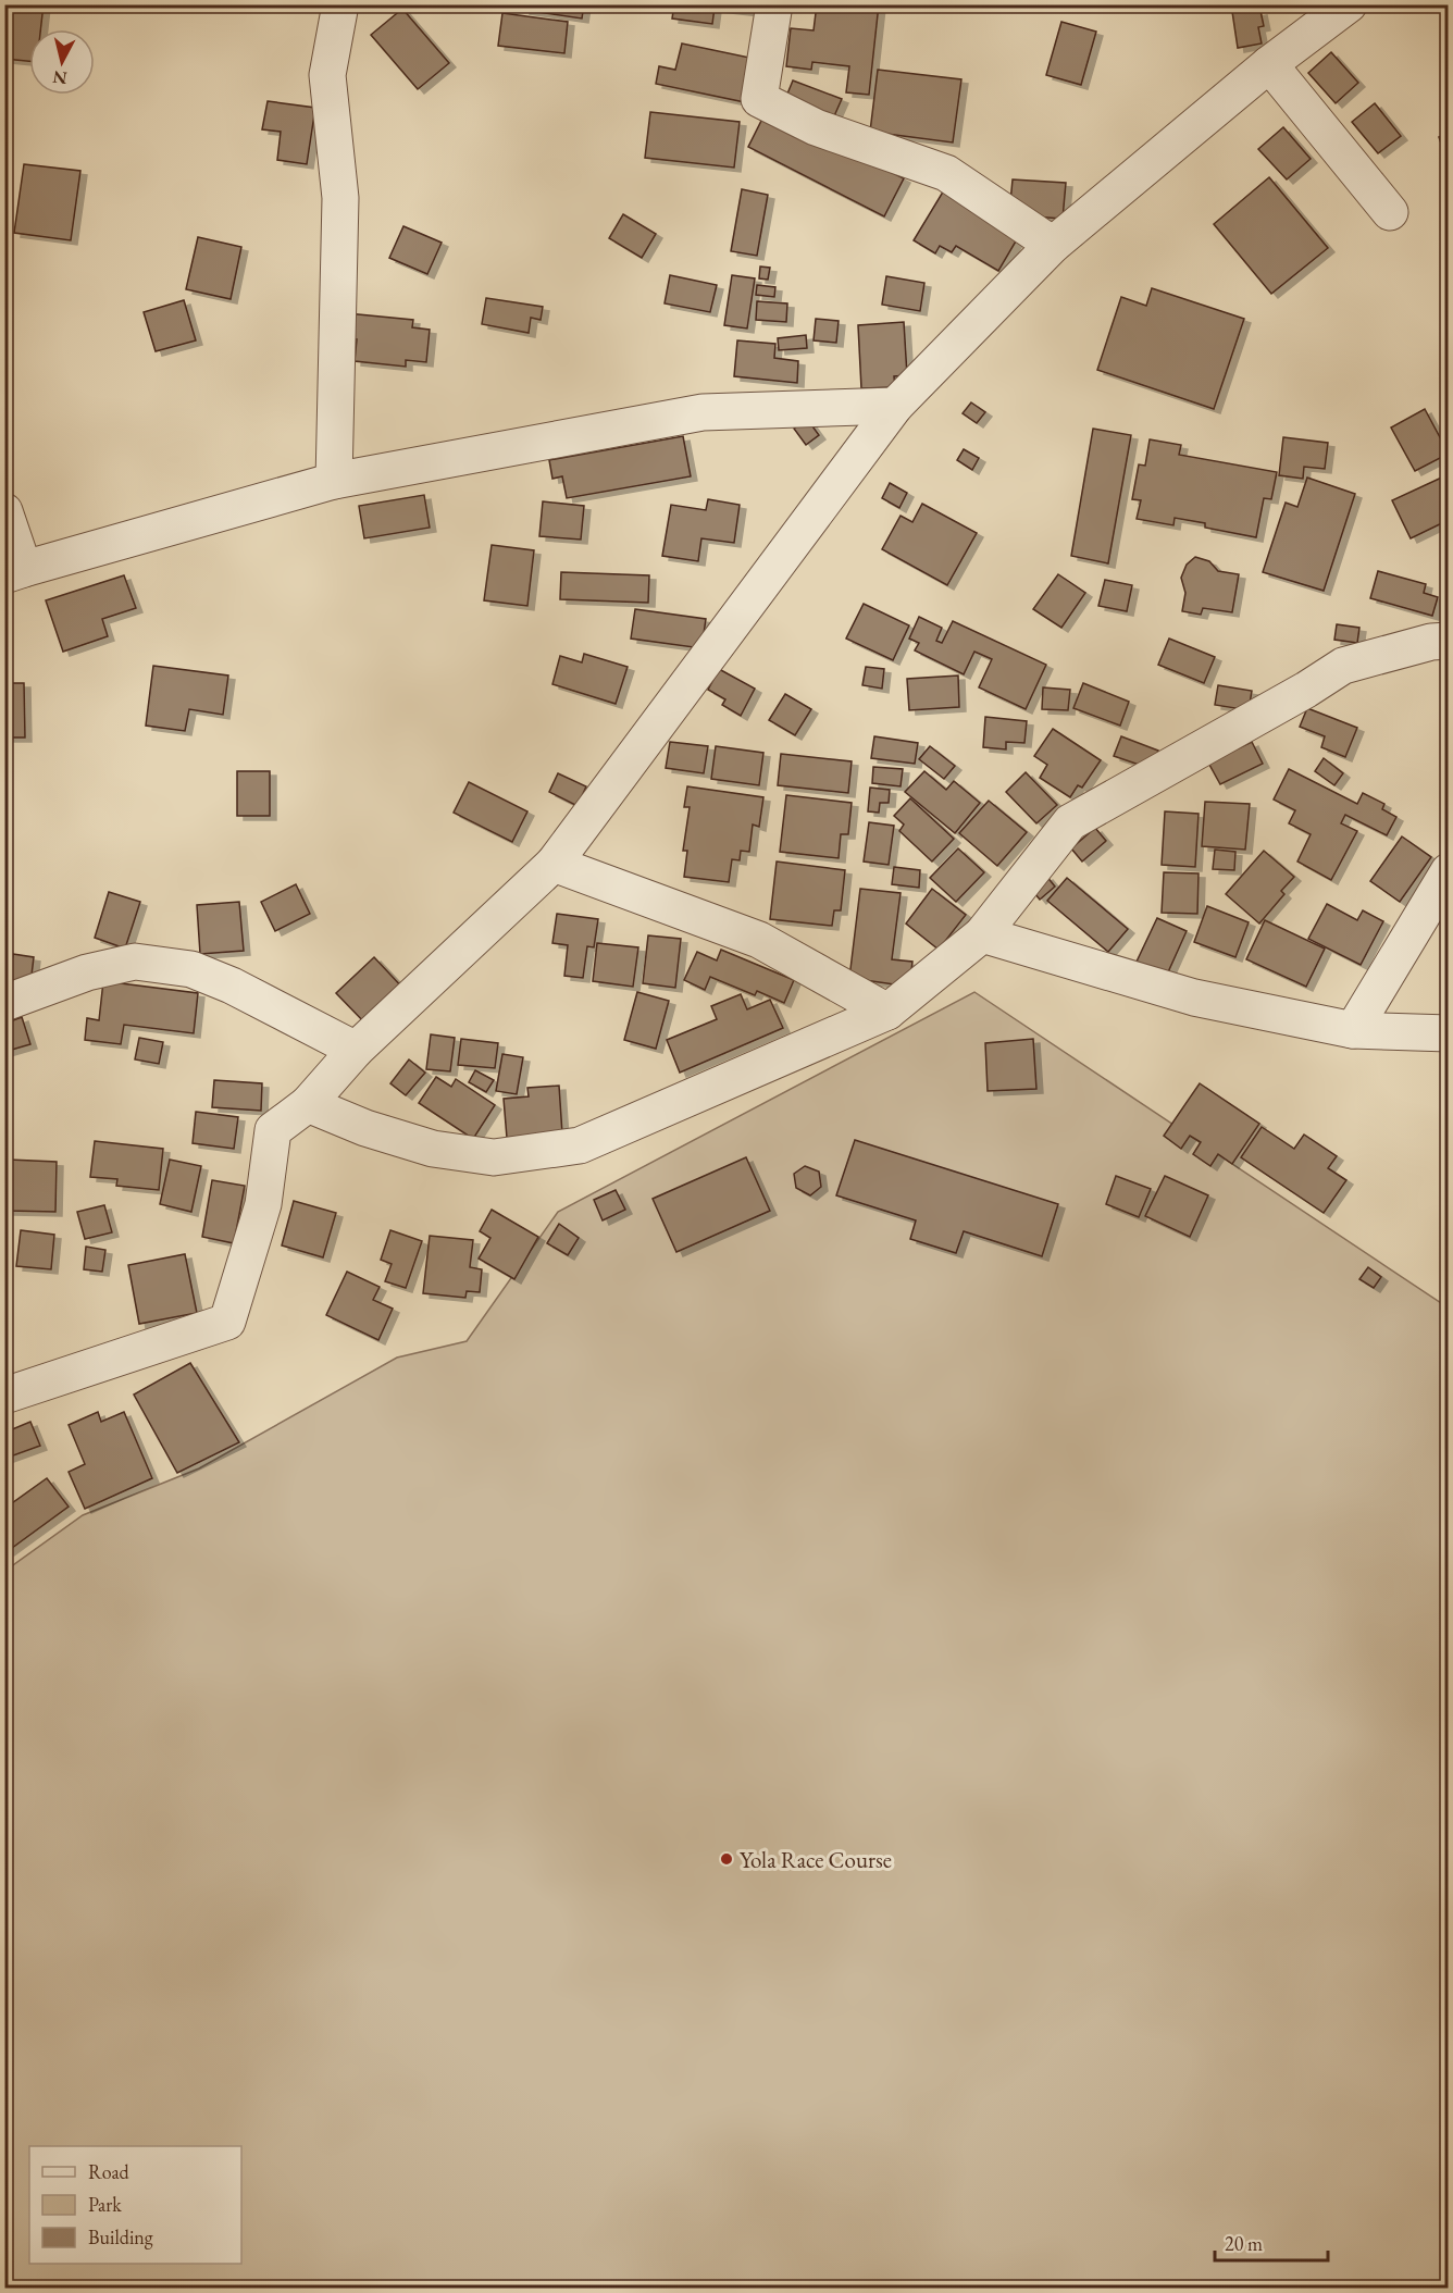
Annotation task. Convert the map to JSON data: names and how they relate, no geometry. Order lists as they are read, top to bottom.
{
  "places": ["Yola Race Course"],
  "legend": ["Road", "Park", "Building"],
  "scale_bar": "20 m",
  "north": "bottom"
}
